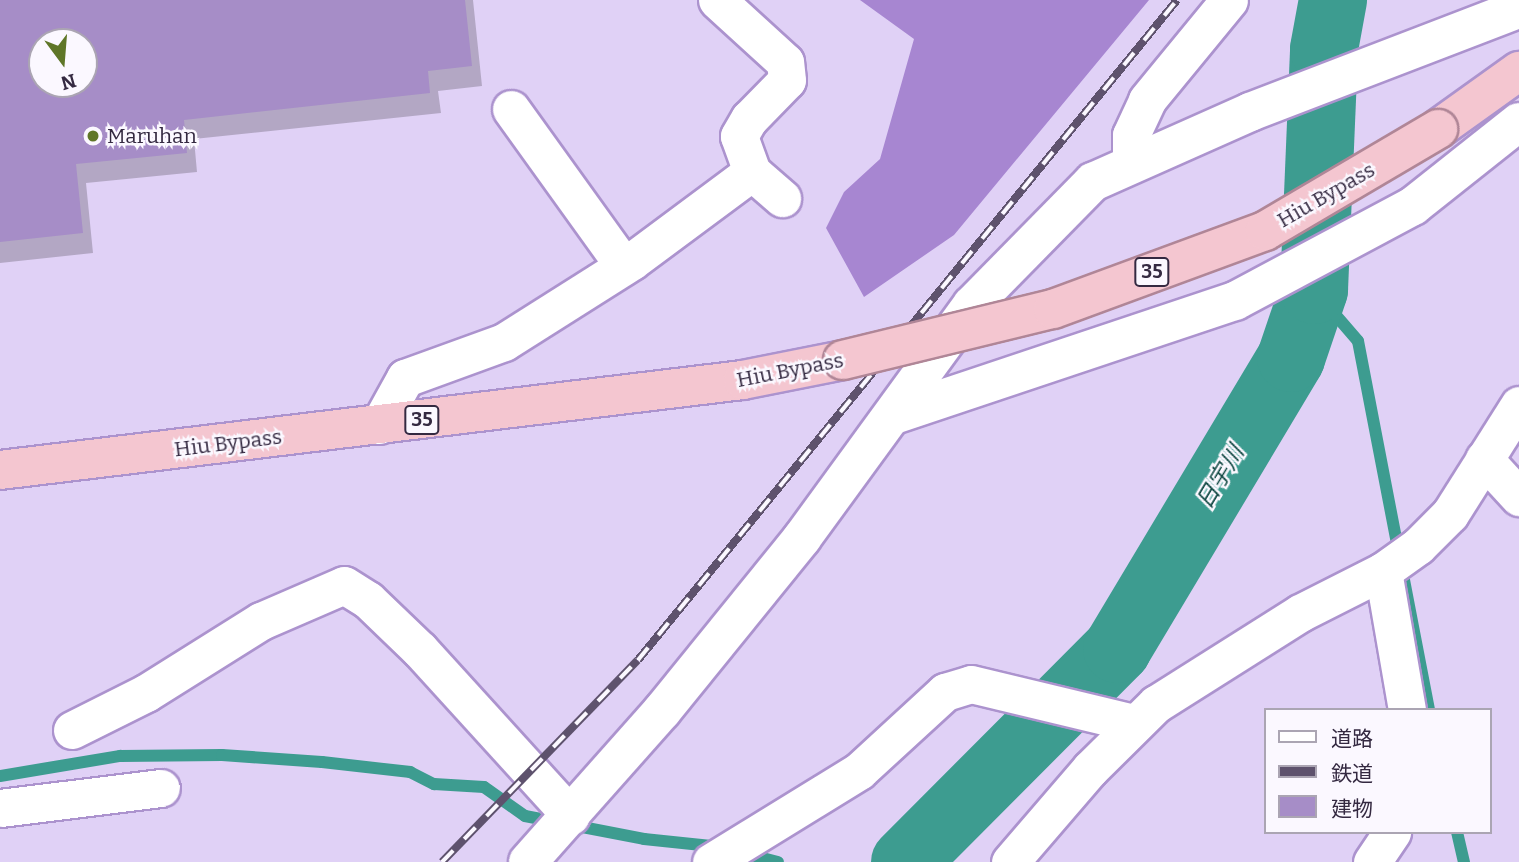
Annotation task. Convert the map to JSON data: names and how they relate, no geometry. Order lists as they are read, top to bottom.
{
  "streets": {
    "highway": ["Hiu Bypass", "35"]
  },
  "water": ["日宇川"],
  "places": ["Maruhan"],
  "legend": ["道路", "鉄道", "建物"],
  "north": "bottom"
}
